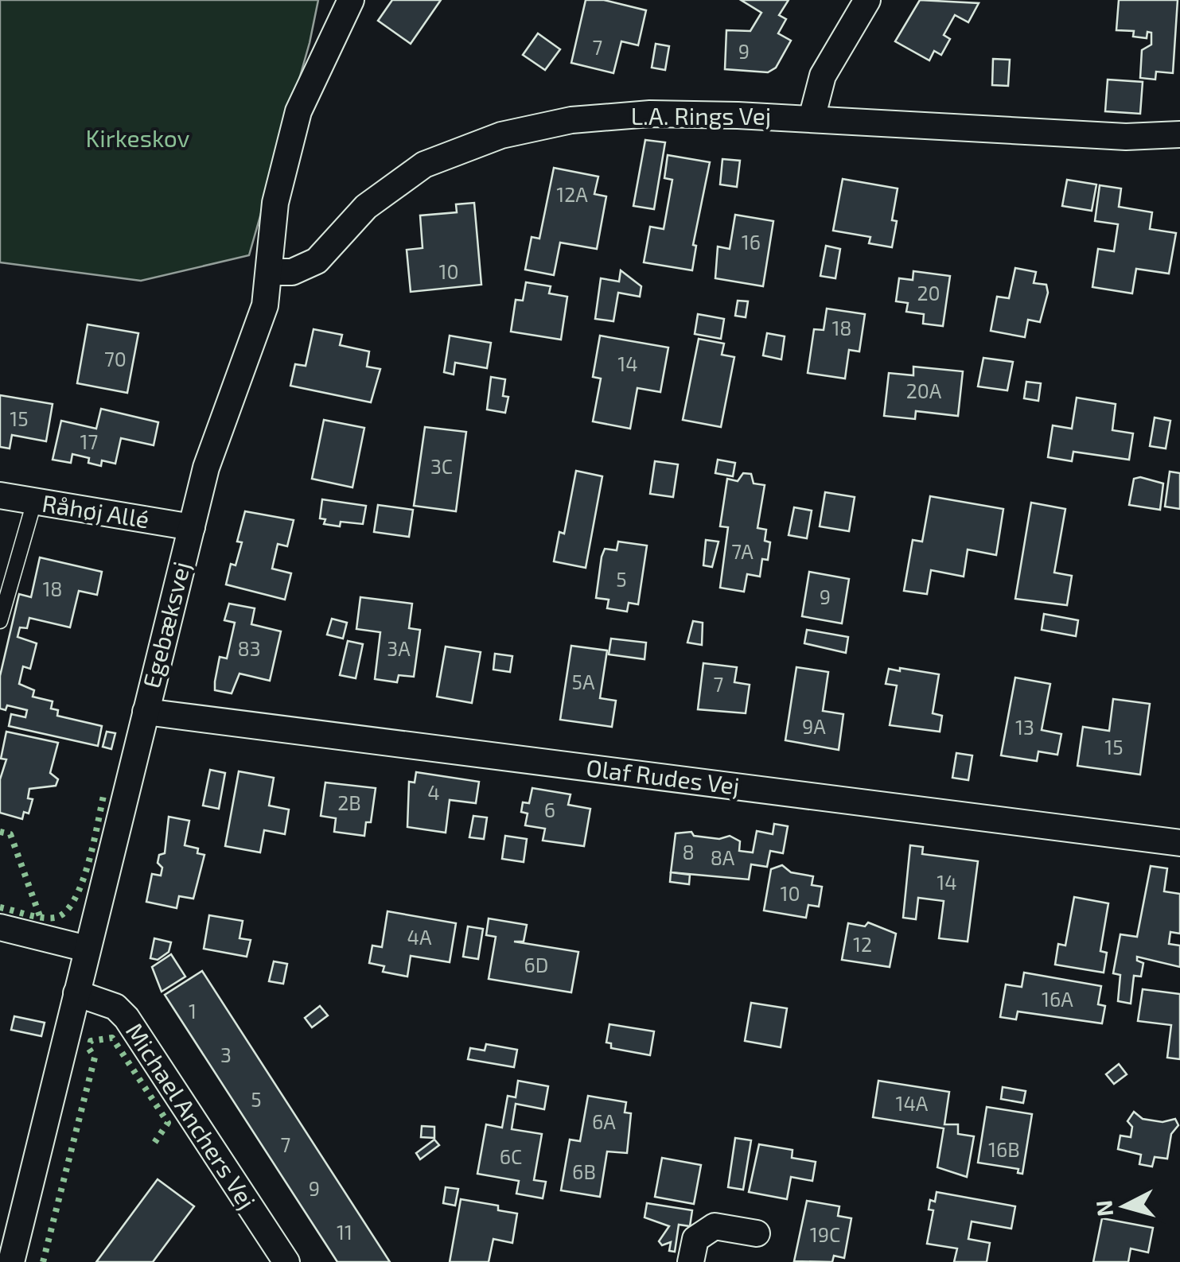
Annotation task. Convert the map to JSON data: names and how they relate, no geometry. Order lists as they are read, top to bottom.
{
  "streets": {
    "street": [
      "L.A. Rings Vej",
      "Råhøj Allé",
      "Egebæksvej",
      "Olaf Rudes Vej",
      "Michael Anchers Vej"
    ]
  },
  "crossings": [
    ["L.A. Rings Vej", "Egebæksvej"],
    ["Råhøj Allé", "Egebæksvej"],
    ["Egebæksvej", "Olaf Rudes Vej"],
    ["Egebæksvej", "Michael Anchers Vej"]
  ],
  "parks": ["Kirkeskov"],
  "house_numbers": [
    "7",
    "9",
    "12A",
    "16",
    "10",
    "20",
    "18",
    "70",
    "14",
    "20A",
    "15",
    "17",
    "3C",
    "7A",
    "5",
    "18",
    "9",
    "83",
    "3A",
    "5A",
    "7",
    "9A",
    "13",
    "15",
    "4",
    "2B",
    "6",
    "8",
    "8A",
    "14",
    "10",
    "4A",
    "12",
    "6D",
    "16A",
    "1",
    "3",
    "5",
    "14A",
    "6A",
    "7",
    "16B",
    "6C",
    "6B",
    "9",
    "11",
    "19C"
  ],
  "north": "left"
}
